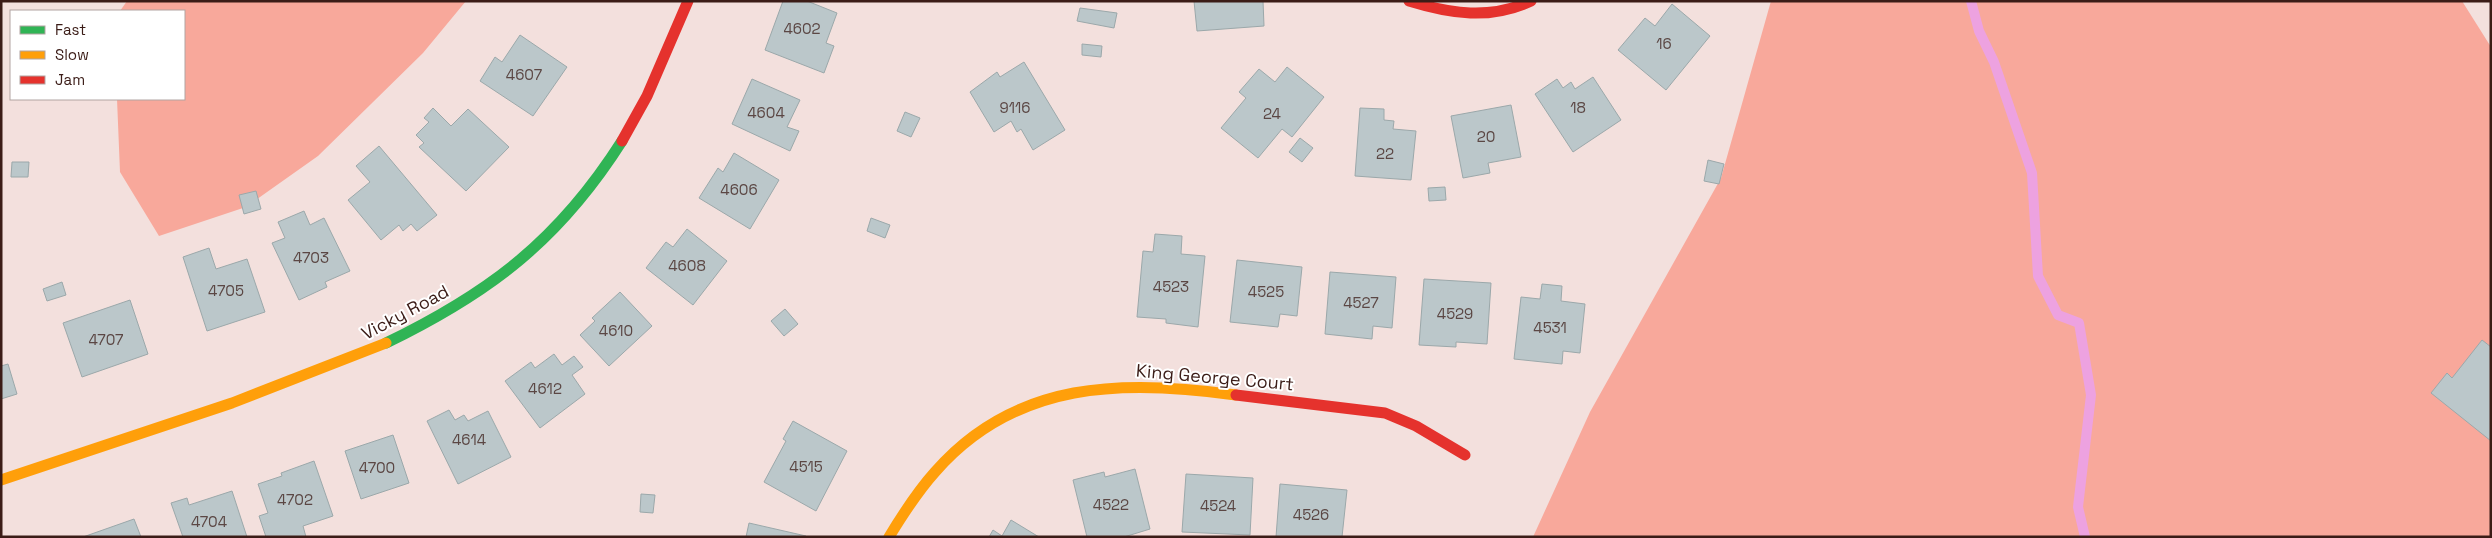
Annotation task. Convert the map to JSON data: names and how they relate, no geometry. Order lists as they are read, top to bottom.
{
  "streets": {
    "street": ["Vicky Road", "King George Court"]
  },
  "house_numbers": [
    "4602",
    "16",
    "4607",
    "9116",
    "18",
    "4604",
    "24",
    "20",
    "22",
    "4606",
    "4703",
    "4608",
    "4523",
    "4705",
    "4525",
    "4527",
    "4529",
    "4531",
    "4610",
    "4707",
    "4612",
    "4614",
    "4515",
    "4700",
    "4702",
    "4522",
    "4524",
    "4526",
    "4704"
  ],
  "legend": ["Fast", "Slow", "Jam"]
}
